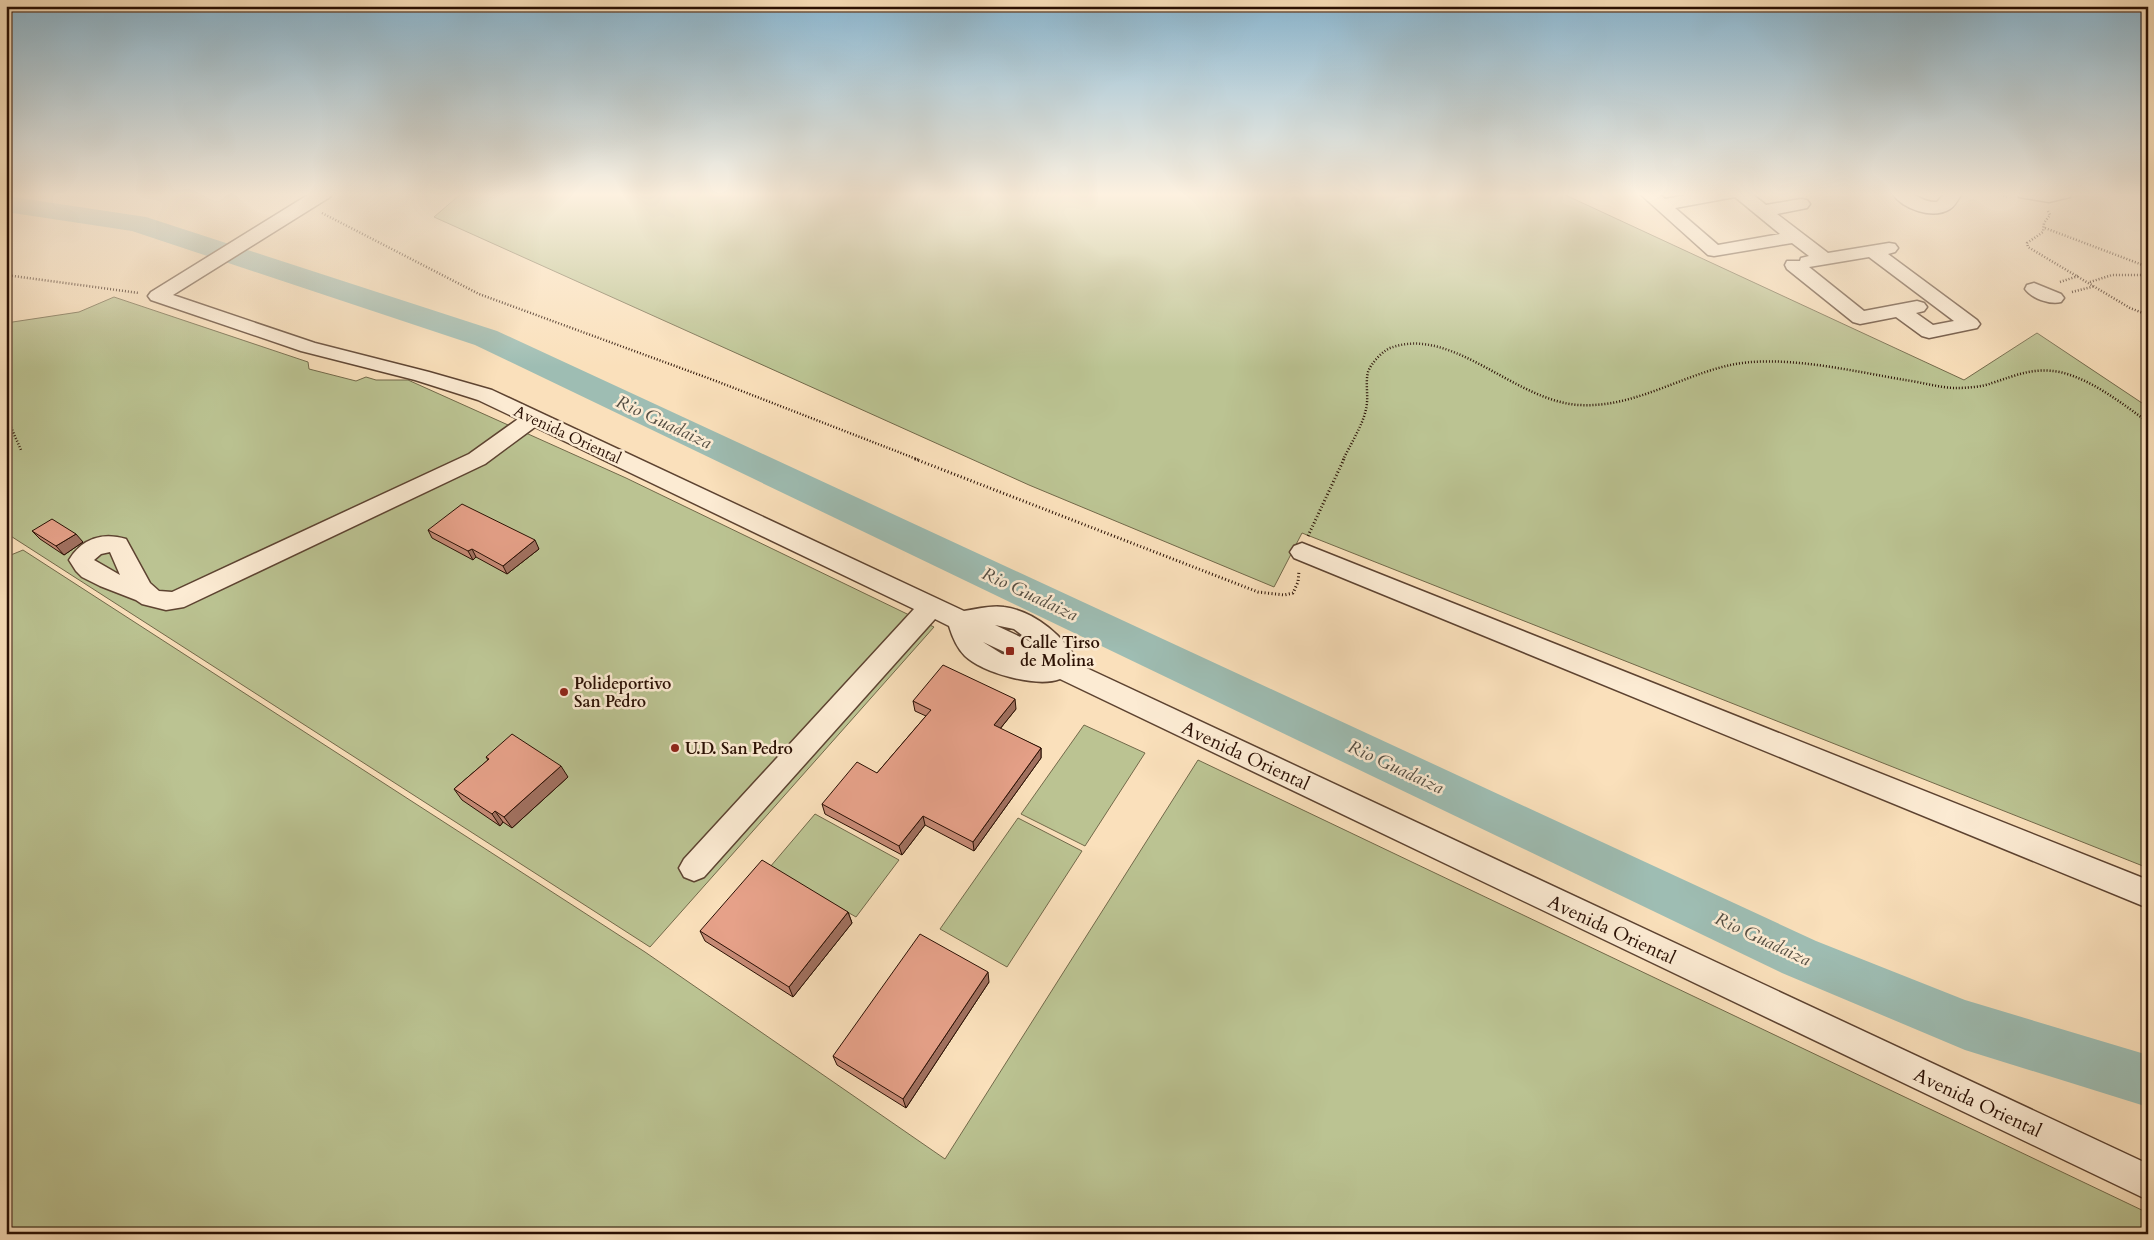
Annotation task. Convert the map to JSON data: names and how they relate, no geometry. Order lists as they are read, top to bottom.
{
  "streets": {
    "street": ["Avenida Oriental"]
  },
  "water": ["Rio Guadaiza"],
  "places": {
    "transit": ["Calle Tirso de Molina"],
    "other": ["Polideportivo San Pedro", "U.D. San Pedro"]
  }
}
